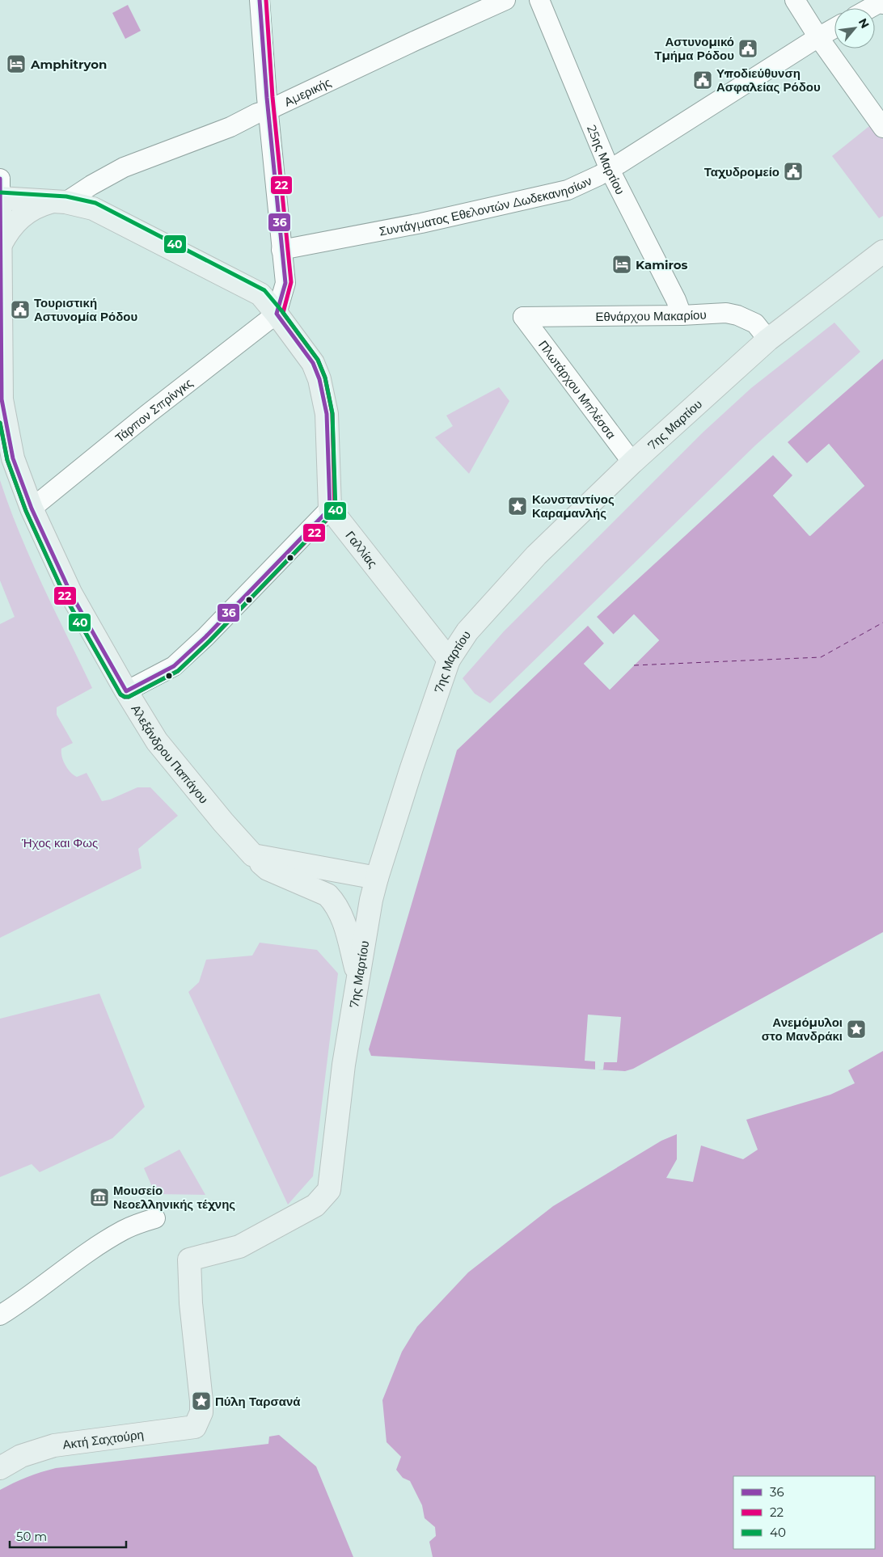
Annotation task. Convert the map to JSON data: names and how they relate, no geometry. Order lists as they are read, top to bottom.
{
  "streets": {
    "main road": [
      "7ης Μαρτίου",
      "Γαλλίας",
      "Αλεξάνδρου Παπάγου",
      "Ακτή Σαχτούρη"
    ],
    "street": [
      "Αμερικής",
      "25ης Μαρτίου",
      "Συντάγματος Εθελοντών Δωδεκανησίων",
      "Εθνάρχου Μακαρίου",
      "Πλωτάρχου Μπλέσσα",
      "Τάρπον Σπρίνγκς"
    ]
  },
  "crossings": [
    ["25ης Μαρτίου", "Συντάγματος Εθελοντών Δωδεκανησίων"],
    ["25ης Μαρτίου", "Εθνάρχου Μακαρίου"],
    ["Εθνάρχου Μακαρίου", "Πλωτάρχου Μπλέσσα"],
    ["Εθνάρχου Μακαρίου", "7ης Μαρτίου"],
    ["Πλωτάρχου Μπλέσσα", "7ης Μαρτίου"],
    ["Τάρπον Σπρίνγκς", "Αλεξάνδρου Παπάγου"],
    ["7ης Μαρτίου", "Γαλλίας"],
    ["7ης Μαρτίου", "Αλεξάνδρου Παπάγου"],
    ["7ης Μαρτίου", "Ακτή Σαχτούρη"]
  ],
  "parks": ["Ήχος και Φως"],
  "places": {
    "public building": [
      "Αστυνομικό Τμήμα Ρόδου",
      "Υποδιεύθυνση Ασφαλείας Ρόδου",
      "Ταχυδρομείο",
      "Τουριστική Αστυνομία Ρόδου"
    ],
    "hotel": ["Amphitryon", "Kamiros"],
    "place": ["Κωνσταντίνος Καραμανλής", "Ανεμόμυλοι στο Μανδράκι", "Πύλη Ταρσανά"],
    "museum": ["Μουσείο Νεοελληνικής τέχνης"]
  },
  "lines": ["transit line 36", "transit line 22", "transit line 40"],
  "legend": ["36", "22", "40"],
  "scale_bar": "50 m",
  "north": "top right"
}
